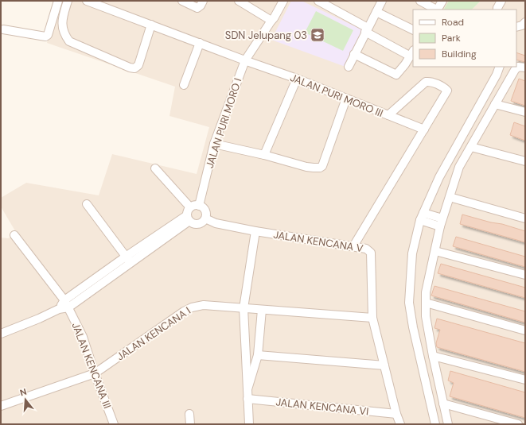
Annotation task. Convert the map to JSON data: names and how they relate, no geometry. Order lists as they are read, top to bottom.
{
  "streets": {
    "street": [
      "JALAN PURI MORO III",
      "JALAN PURI MORO I",
      "JALAN KENCANA V",
      "JALAN KENCANA I",
      "JALAN KENCANA III",
      "JALAN KENCANA VI"
    ]
  },
  "crossings": [
    ["JALAN PURI MORO III", "JALAN PURI MORO I"],
    ["JALAN PURI MORO I", "JALAN KENCANA V"],
    ["JALAN KENCANA V", "JALAN KENCANA I"],
    ["JALAN KENCANA V", "JALAN KENCANA VI"],
    ["JALAN KENCANA I", "JALAN KENCANA III"]
  ],
  "places": {
    "school or university": ["SDN Jelupang 03"]
  },
  "legend": ["Road", "Park", "Building"],
  "north": "top"
}
